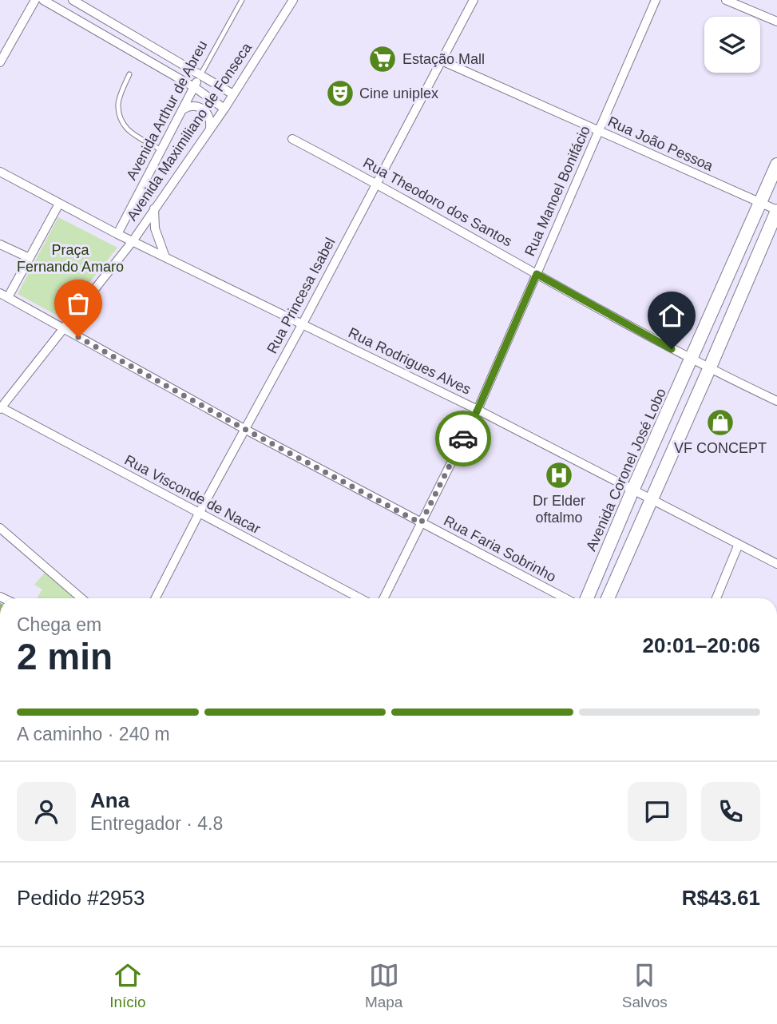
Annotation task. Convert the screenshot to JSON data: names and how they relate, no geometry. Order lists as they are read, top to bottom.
{
  "streets": {
    "street": [
      "Avenida Arthur de Abreu",
      "Avenida Maximiliano de Fonseca",
      "Rua João Pessoa",
      "Rua Manoel Bonifácio",
      "Rua Theodoro dos Santos",
      "Rua Princesa Isabel",
      "Rua Rodrigues Alves",
      "Avenida Coronel José Lobo",
      "Rua Visconde de Nacar",
      "Rua Faria Sobrinho"
    ]
  },
  "crossings": [
    ["Avenida Arthur de Abreu", "Rua Rodrigues Alves"],
    ["Avenida Maximiliano de Fonseca", "Rua Rodrigues Alves"],
    ["Avenida Maximiliano de Fonseca", "Rua Visconde de Nacar"],
    ["Avenida Maximiliano de Fonseca", "Rua Faria Sobrinho"],
    ["Rua João Pessoa", "Rua Manoel Bonifácio"],
    ["Rua João Pessoa", "Rua Princesa Isabel"],
    ["Rua João Pessoa", "Avenida Coronel José Lobo"],
    ["Rua Manoel Bonifácio", "Rua Theodoro dos Santos"],
    ["Rua Manoel Bonifácio", "Rua Rodrigues Alves"],
    ["Rua Manoel Bonifácio", "Rua Faria Sobrinho"],
    ["Rua Theodoro dos Santos", "Rua Princesa Isabel"],
    ["Rua Theodoro dos Santos", "Avenida Coronel José Lobo"],
    ["Rua Princesa Isabel", "Rua Rodrigues Alves"],
    ["Rua Princesa Isabel", "Rua Visconde de Nacar"],
    ["Rua Princesa Isabel", "Rua Faria Sobrinho"],
    ["Rua Rodrigues Alves", "Avenida Coronel José Lobo"]
  ],
  "parks": ["Praça Fernando Amaro"],
  "places": {
    "supermarket": ["Estação Mall"],
    "theatre": ["Cine uniplex"],
    "shop": ["VF CONCEPT"],
    "hospital": ["Dr Elder oftalmo"]
  },
  "page": {
    "heading": ["2 min", "Chega em", "20:01–20:06"],
    "panel": [
      "Ana",
      "Entregador · 4.8",
      "Pedido #2953",
      "R$43.61"
    ],
    "bar": "A caminho · 240 m",
    "tabs": ["Início", "Mapa", "Salvos"]
  }
}
